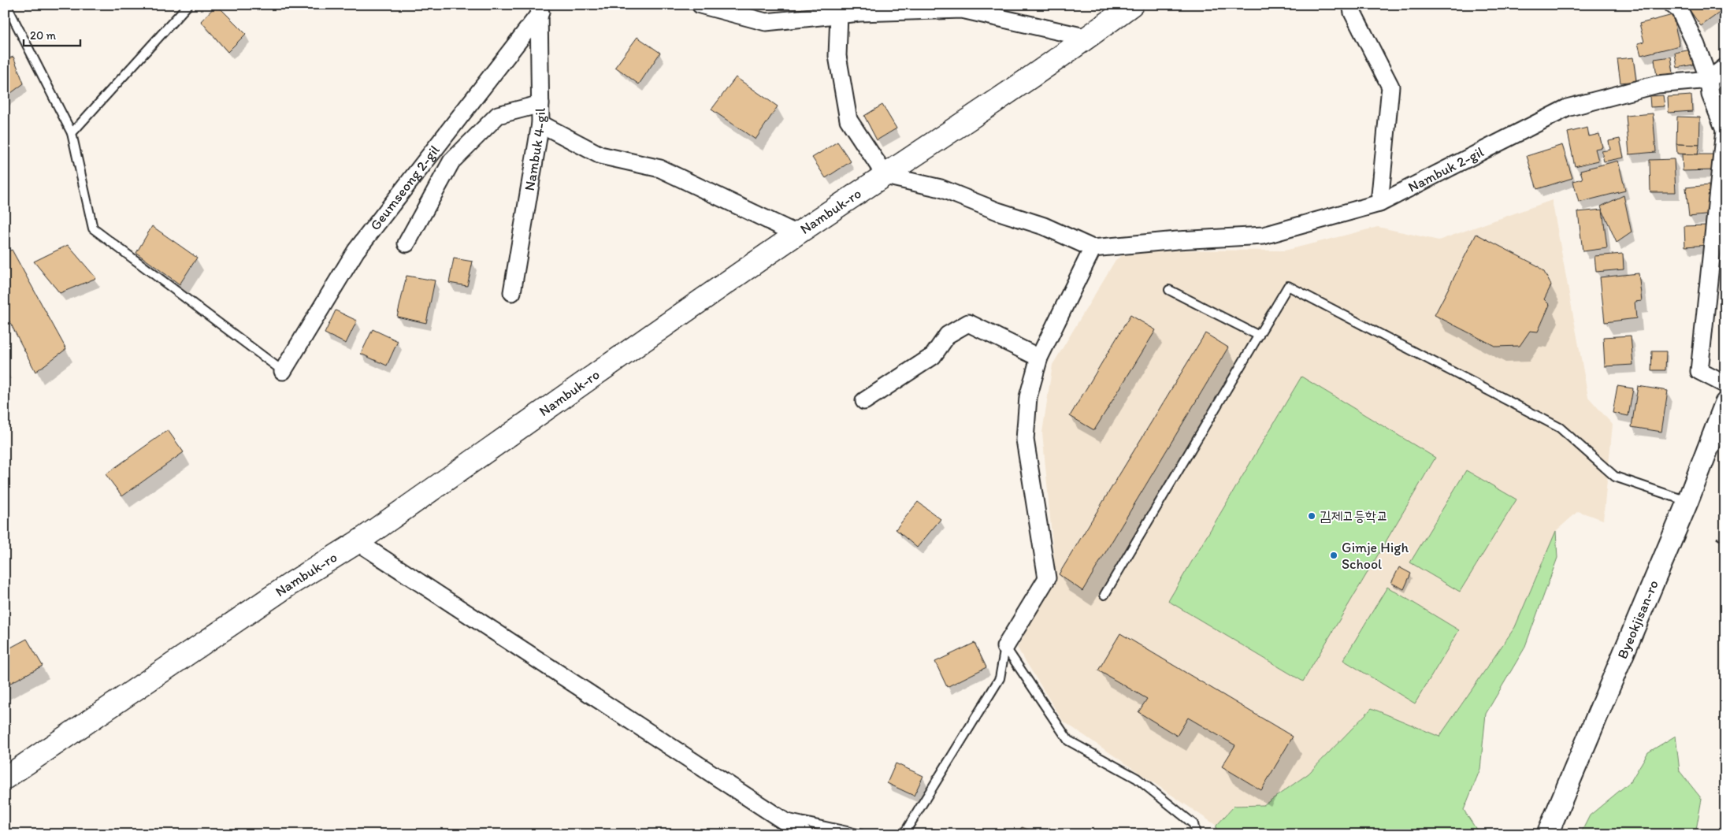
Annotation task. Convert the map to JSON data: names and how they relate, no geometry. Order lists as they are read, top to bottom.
{
  "streets": {
    "main road": ["Nambuk-ro"],
    "street": [
      "Nambuk 4-gil",
      "Nambuk 2-gil",
      "Geumseong 2-gil",
      "Byeokjisan-ro"
    ]
  },
  "crossings": [
    ["Nambuk 4-gil", "Geumseong 2-gil"]
  ],
  "places": ["김제고등학교", "Gimje High School"],
  "scale_bar": "20 m"
}
